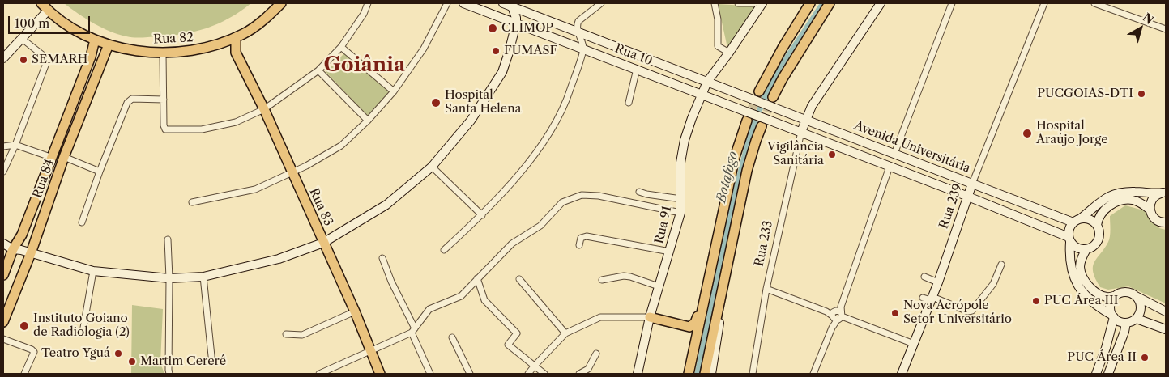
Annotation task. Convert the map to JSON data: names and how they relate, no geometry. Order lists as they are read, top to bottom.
{
  "streets": {
    "main road": [
      "Rua 82",
      "Rua 10",
      "Avenida Universitária",
      "Rua 84",
      "Rua 239",
      "Rua 83",
      "Rua 91",
      "Rua 233"
    ]
  },
  "crossings": [
    ["Rua 82", "Rua 84"],
    ["Rua 82", "Rua 83"],
    ["Rua 10", "Avenida Universitária"],
    ["Rua 10", "Rua 91"],
    ["Rua 10", "Rua 233"],
    ["Avenida Universitária", "Rua 239"],
    ["Avenida Universitária", "Rua 233"]
  ],
  "districts": ["Goiânia"],
  "water": ["Botafogo"],
  "places": [
    "CLIMOP",
    "FUMASF",
    "SEMARH",
    "PUCGOIAS-DTI",
    "Hospital Santa Helena",
    "Hospital Araújo Jorge",
    "Vigilância Sanitária",
    "PUC Área III",
    "Nova Acrópole Setor Universitário",
    "Instituto Goiano de Radiologia (2)",
    "Teatro Yguá",
    "PUC Área II",
    "Martim Cererê"
  ],
  "scale_bar": "100 m",
  "north": "top right"
}
